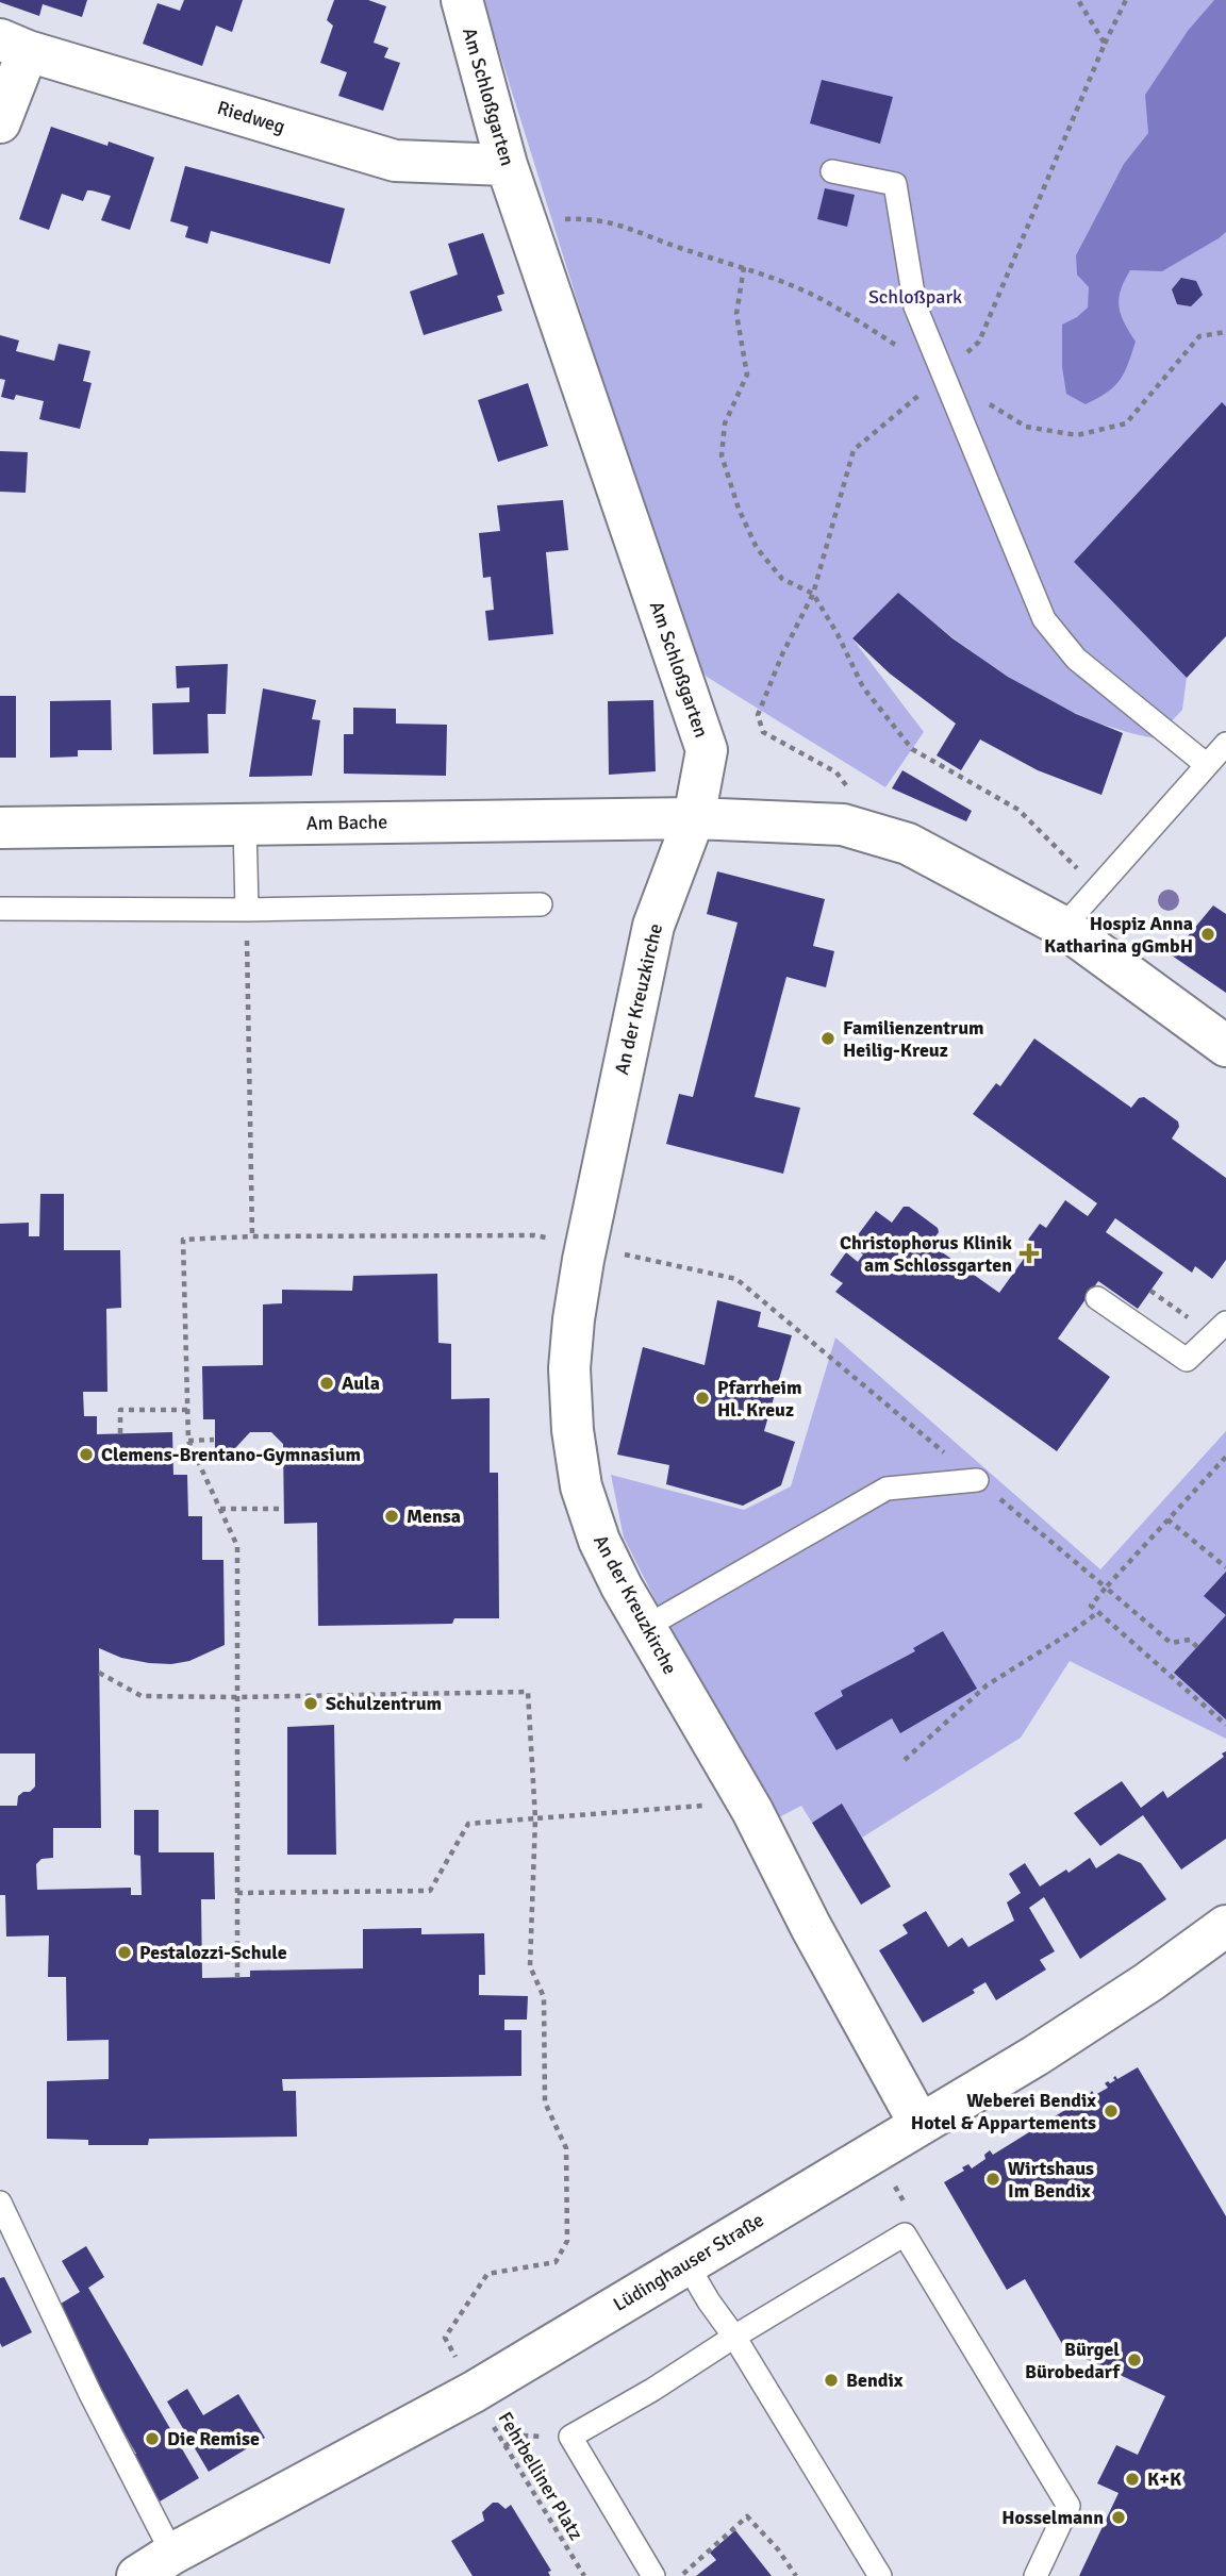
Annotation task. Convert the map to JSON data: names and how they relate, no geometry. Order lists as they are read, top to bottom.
{
  "streets": {
    "street": [
      "Am Schloßgarten",
      "Riedweg",
      "Am Bache",
      "An der Kreuzkirche",
      "Lüdinghauser Straße"
    ],
    "path": ["Fehrbelliner Platz"]
  },
  "crossings": [
    ["Am Schloßgarten", "Riedweg"],
    ["Am Schloßgarten", "Am Bache"],
    ["Am Schloßgarten", "An der Kreuzkirche"],
    ["Am Bache", "An der Kreuzkirche"],
    ["An der Kreuzkirche", "Lüdinghauser Straße"],
    ["Lüdinghauser Straße", "Fehrbelliner Platz"]
  ],
  "parks": ["Schloßpark"],
  "places": {
    "other": [
      "Hospiz Anna Katharina gGmbH",
      "Familienzentrum Heilig-Kreuz",
      "Aula",
      "Pfarrheim Hl. Kreuz",
      "Clemens-Brentano-Gymnasium",
      "Mensa",
      "Schulzentrum",
      "Pestalozzi-Schule",
      "Weberei Bendix Hotel & Appartements",
      "Wirtshaus Im Bendix",
      "Bürgel Bürobedarf",
      "Bendix",
      "Die Remise",
      "K+K",
      "Hosselmann"
    ],
    "health": ["Christophorus Klinik am Schlossgarten"]
  }
}
